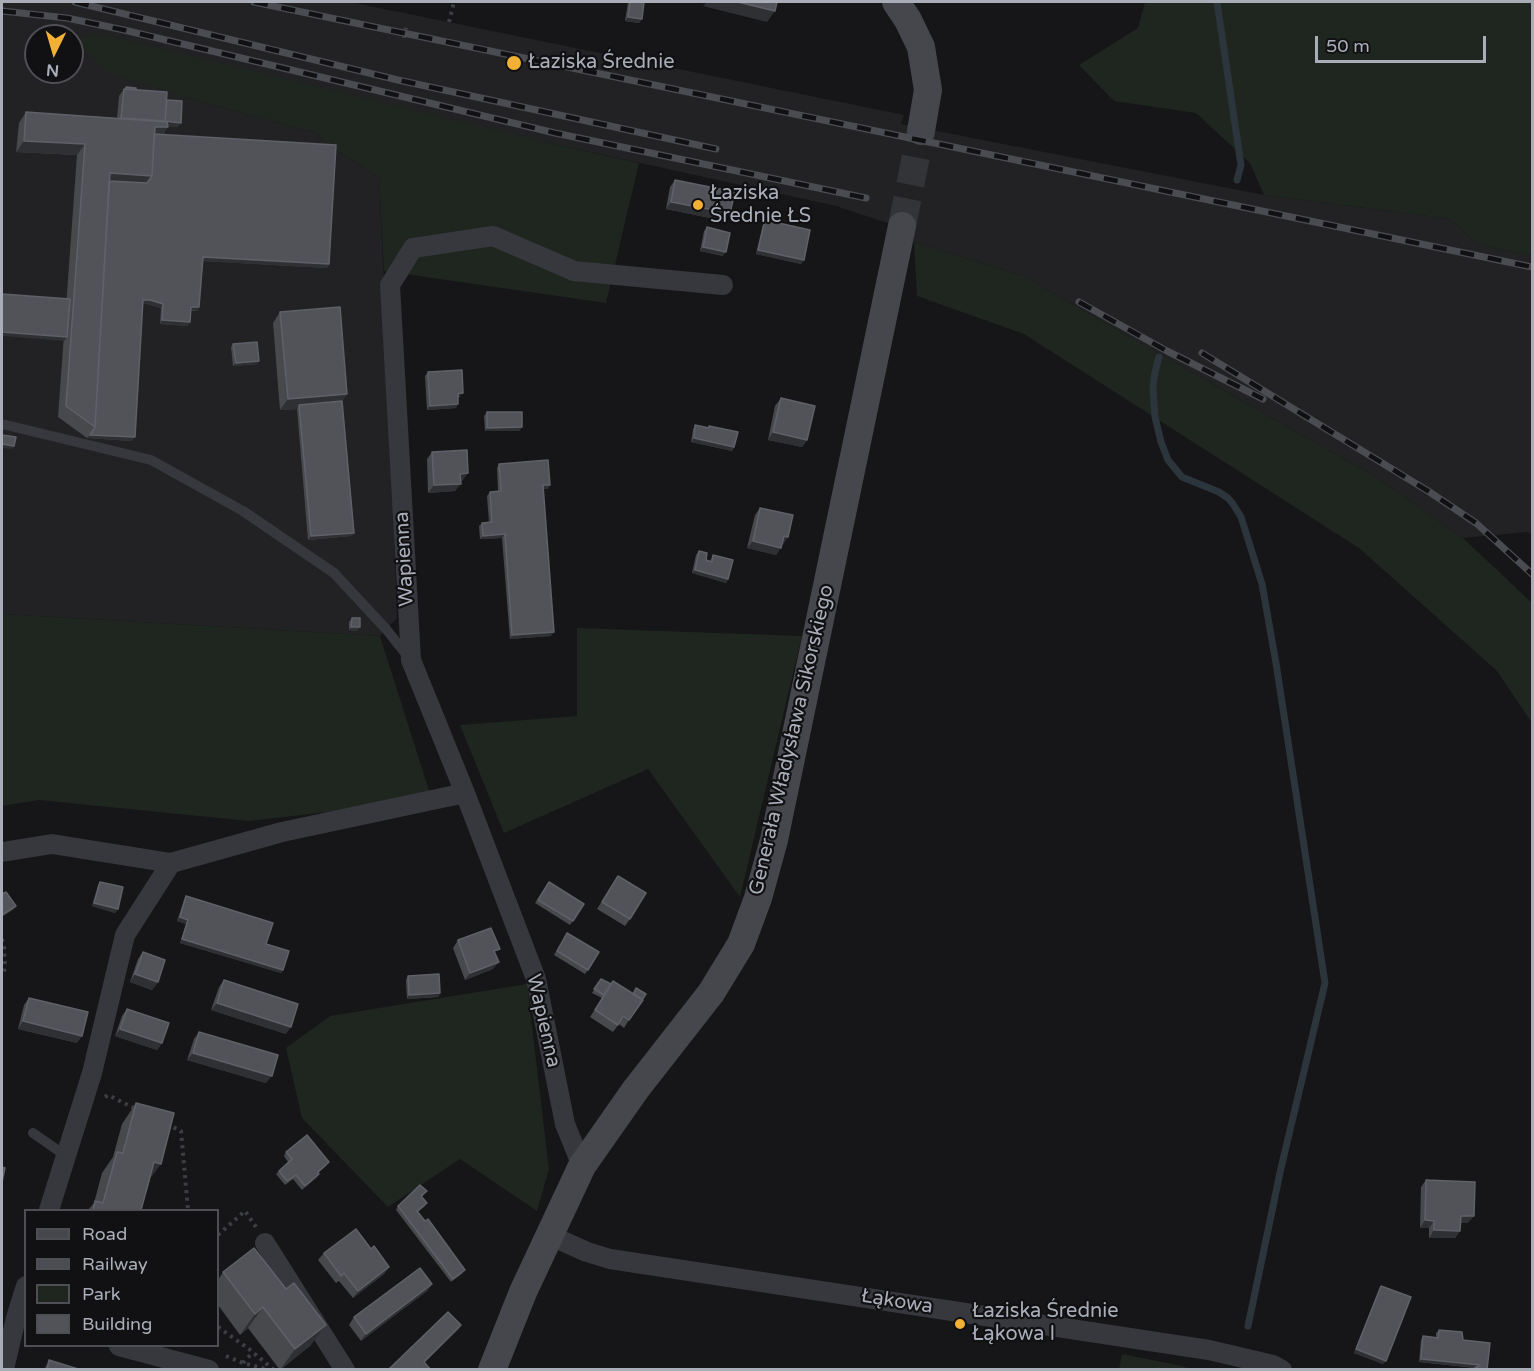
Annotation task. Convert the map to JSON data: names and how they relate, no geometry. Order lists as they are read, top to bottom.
{
  "streets": {
    "street": ["Wapienna", "Generała Władysława Sikorskiego", "Łąkowa"]
  },
  "crossings": [
    ["Wapienna", "Generała Władysława Sikorskiego"],
    ["Generała Władysława Sikorskiego", "Łąkowa"]
  ],
  "places": ["Łaziska Średnie", "Łaziska Średnie ŁS", "Łaziska Średnie Łąkowa I"],
  "legend": [
    "Road",
    "Railway",
    "Park",
    "Building"
  ],
  "scale_bar": "50 m",
  "north": "bottom"
}
